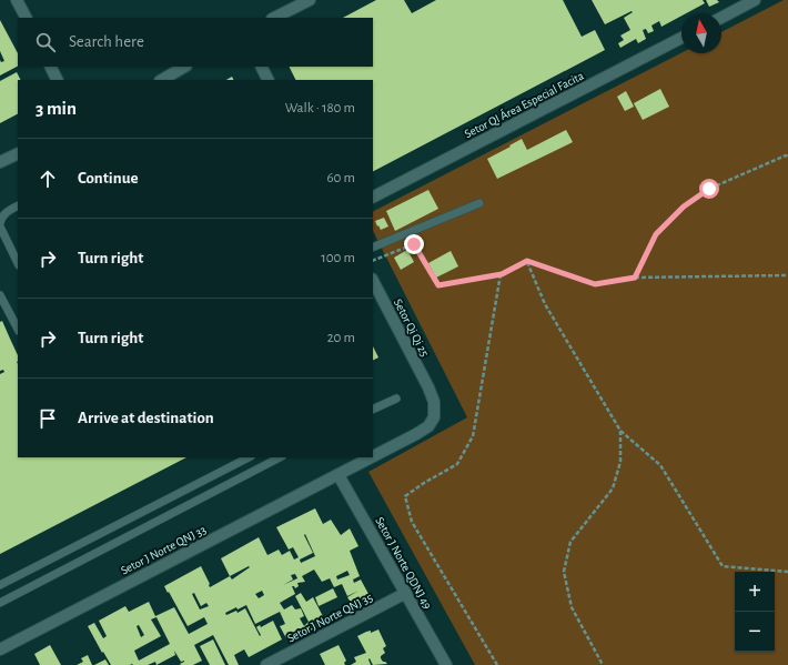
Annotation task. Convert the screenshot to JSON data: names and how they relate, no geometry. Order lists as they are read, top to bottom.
{
  "streets": {
    "street": [
      "Setor QI Área Especial Facita",
      "Setor Qi Qi 25",
      "Setor J Norte QNJ 33",
      "Setor J Norte QDNJ 49",
      "Setor J Norte QNJ 35"
    ]
  },
  "crossings": [
    ["Setor J Norte QNJ 33", "Setor J Norte QDNJ 49"],
    ["Setor J Norte QDNJ 49", "Setor J Norte QNJ 35"]
  ],
  "north": "top",
  "page": {
    "search": "Search here",
    "heading": ["3 min", "Walk · 180 m"],
    "list": [
      ["Continue", "60 m"],
      ["Turn right", "100 m"],
      ["Turn right", "20 m"],
      "Arrive at destination"
    ],
    "map_buttons": ["+", "−"]
  }
}
